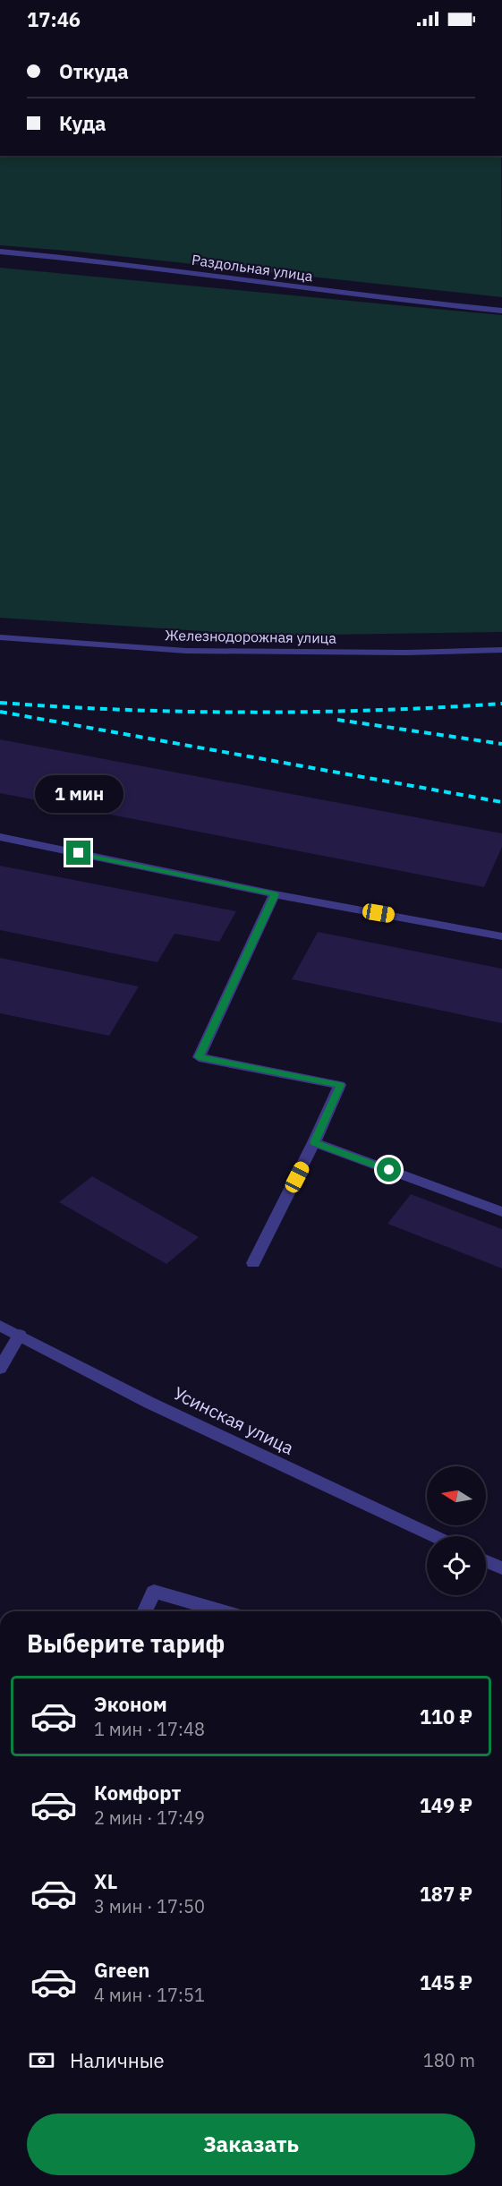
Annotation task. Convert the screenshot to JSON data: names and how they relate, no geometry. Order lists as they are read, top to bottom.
{
  "streets": {
    "street": ["Раздольная улица", "Железнодорожная улица", "Усинская улица"]
  },
  "north": "left",
  "page": {
    "status": "17:46",
    "banner": ["Откуда", "Куда"],
    "bubble": "1 мин",
    "heading": "Выберите тариф",
    "list": [
      {
        "name": "Эконом",
        "note": "1 мин · 17:48",
        "value": "110 ₽"
      },
      {
        "name": "Комфорт",
        "note": "2 мин · 17:49",
        "value": "149 ₽"
      },
      {
        "name": "XL",
        "note": "3 мин · 17:50",
        "value": "187 ₽"
      },
      {
        "name": "Green",
        "note": "4 мин · 17:51",
        "value": "145 ₽"
      }
    ],
    "pay": ["Наличные", "180 m"],
    "buttons": "Заказать"
  }
}
